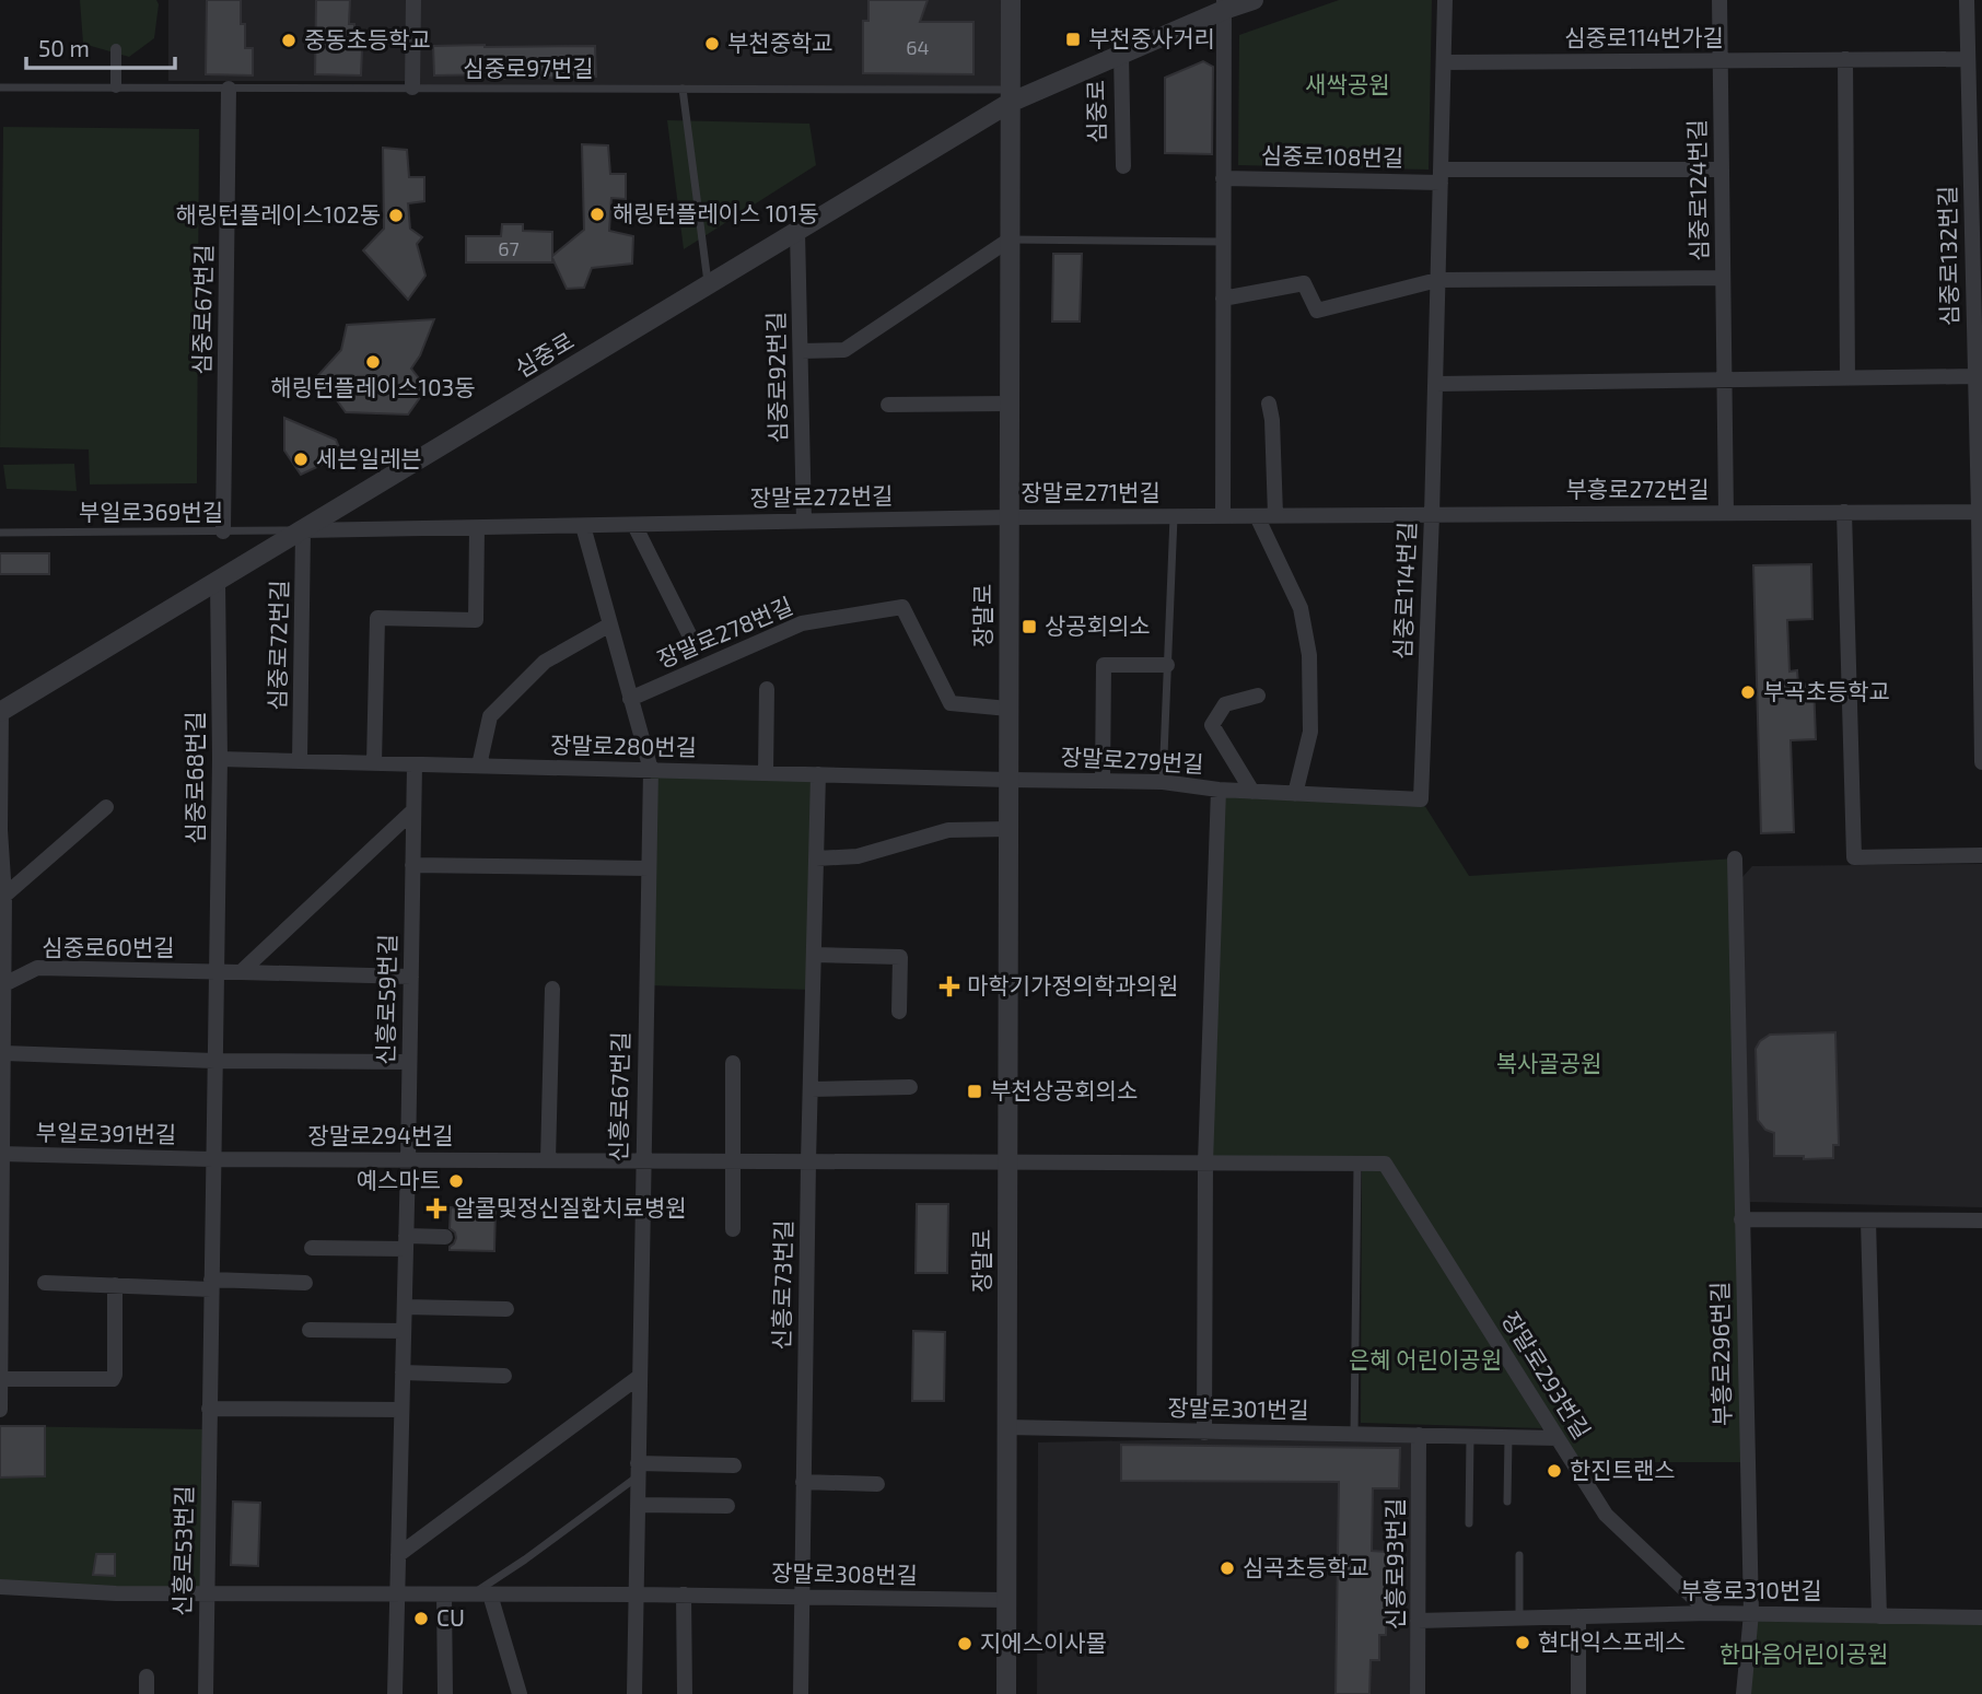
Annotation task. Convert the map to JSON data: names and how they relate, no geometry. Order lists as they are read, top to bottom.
{
  "streets": {
    "street": [
      "심중로114번가길",
      "심중로",
      "심중로108번길",
      "심중로124번길",
      "심중로132번길",
      "심중로67번길",
      "심중로92번길",
      "부흥로272번길",
      "장말로271번길",
      "장말로272번길",
      "심중로114번길",
      "장말로",
      "장말로278번길",
      "심중로72번길",
      "장말로280번길",
      "장말로279번길",
      "심중로68번길",
      "심중로60번길",
      "신흥로59번길",
      "신흥로67번길",
      "부일로391번길",
      "장말로294번길",
      "신흥로73번길",
      "부흥로296번길",
      "장말로293번길",
      "장말로301번길",
      "신흥로53번길",
      "신흥로93번길",
      "장말로308번길",
      "부흥로310번길"
    ],
    "lane": ["심중로97번길", "부일로369번길"]
  },
  "crossings": [
    ["심중로114번가길", "심중로124번길"],
    ["심중로114번가길", "심중로132번길"],
    ["심중로114번가길", "심중로114번길"],
    ["심중로97번길", "심중로"],
    ["심중로97번길", "심중로67번길"],
    ["심중로97번길", "장말로"],
    ["심중로", "심중로92번길"],
    ["심중로", "장말로272번길"],
    ["심중로", "부일로369번길"],
    ["심중로", "장말로"],
    ["심중로", "심중로72번길"],
    ["심중로", "심중로68번길"],
    ["심중로108번길", "심중로114번길"],
    ["심중로124번길", "부흥로272번길"],
    ["심중로132번길", "부흥로272번길"],
    ["심중로67번길", "부일로369번길"],
    ["심중로92번길", "장말로272번길"],
    ["부흥로272번길", "장말로271번길"],
    ["부흥로272번길", "심중로114번길"],
    ["장말로271번길", "장말로272번길"],
    ["장말로271번길", "심중로114번길"],
    ["장말로271번길", "장말로"],
    ["장말로271번길", "장말로279번길"],
    ["장말로272번길", "부일로369번길"],
    ["장말로272번길", "장말로"],
    ["장말로272번길", "심중로72번길"],
    ["장말로272번길", "신흥로67번길"],
    ["부일로369번길", "심중로72번길"],
    ["심중로114번길", "장말로279번길"],
    ["장말로", "장말로278번길"],
    ["장말로", "장말로280번길"],
    ["장말로", "장말로279번길"],
    ["장말로", "장말로294번길"],
    ["장말로", "장말로293번길"],
    ["장말로", "장말로301번길"],
    ["장말로", "장말로308번길"],
    ["장말로278번길", "신흥로67번길"],
    ["심중로72번길", "장말로280번길"],
    ["장말로280번길", "장말로279번길"],
    ["장말로280번길", "심중로68번길"],
    ["장말로280번길", "신흥로59번길"],
    ["장말로280번길", "신흥로67번길"],
    ["장말로280번길", "신흥로73번길"],
    ["심중로68번길", "심중로60번길"],
    ["심중로68번길", "부일로391번길"],
    ["심중로68번길", "장말로294번길"],
    ["심중로68번길", "신흥로53번길"],
    ["신흥로59번길", "장말로294번길"],
    ["신흥로59번길", "장말로308번길"],
    ["신흥로67번길", "장말로294번길"],
    ["신흥로67번길", "장말로308번길"],
    ["부일로391번길", "장말로294번길"],
    ["부일로391번길", "신흥로53번길"],
    ["장말로294번길", "신흥로73번길"],
    ["장말로294번길", "장말로293번길"],
    ["장말로294번길", "신흥로53번길"],
    ["신흥로73번길", "장말로308번길"],
    ["부흥로296번길", "부흥로310번길"],
    ["장말로293번길", "장말로301번길"],
    ["장말로293번길", "부흥로310번길"],
    ["장말로301번길", "신흥로93번길"],
    ["신흥로53번길", "장말로308번길"],
    ["신흥로93번길", "부흥로310번길"]
  ],
  "parks": [
    "새싹공원",
    "복사골공원",
    "은혜 어린이공원",
    "한마음어린이공원"
  ],
  "places": {
    "transit": ["부천중사거리", "상공회의소", "부천상공회의소"],
    "other": [
      "중동초등학교",
      "부천중학교",
      "해링턴플레이스 101동",
      "해링턴플레이스102동",
      "해링턴플레이스103동",
      "세븐일레븐",
      "부곡초등학교",
      "예스마트",
      "한진트랜스",
      "심곡초등학교",
      "CU",
      "현대익스프레스",
      "지에스이사몰"
    ],
    "health": ["마학기가정의학과의원", "알콜및정신질환치료병원"]
  },
  "house_numbers": ["64", "67"],
  "scale_bar": "50 m"
}
